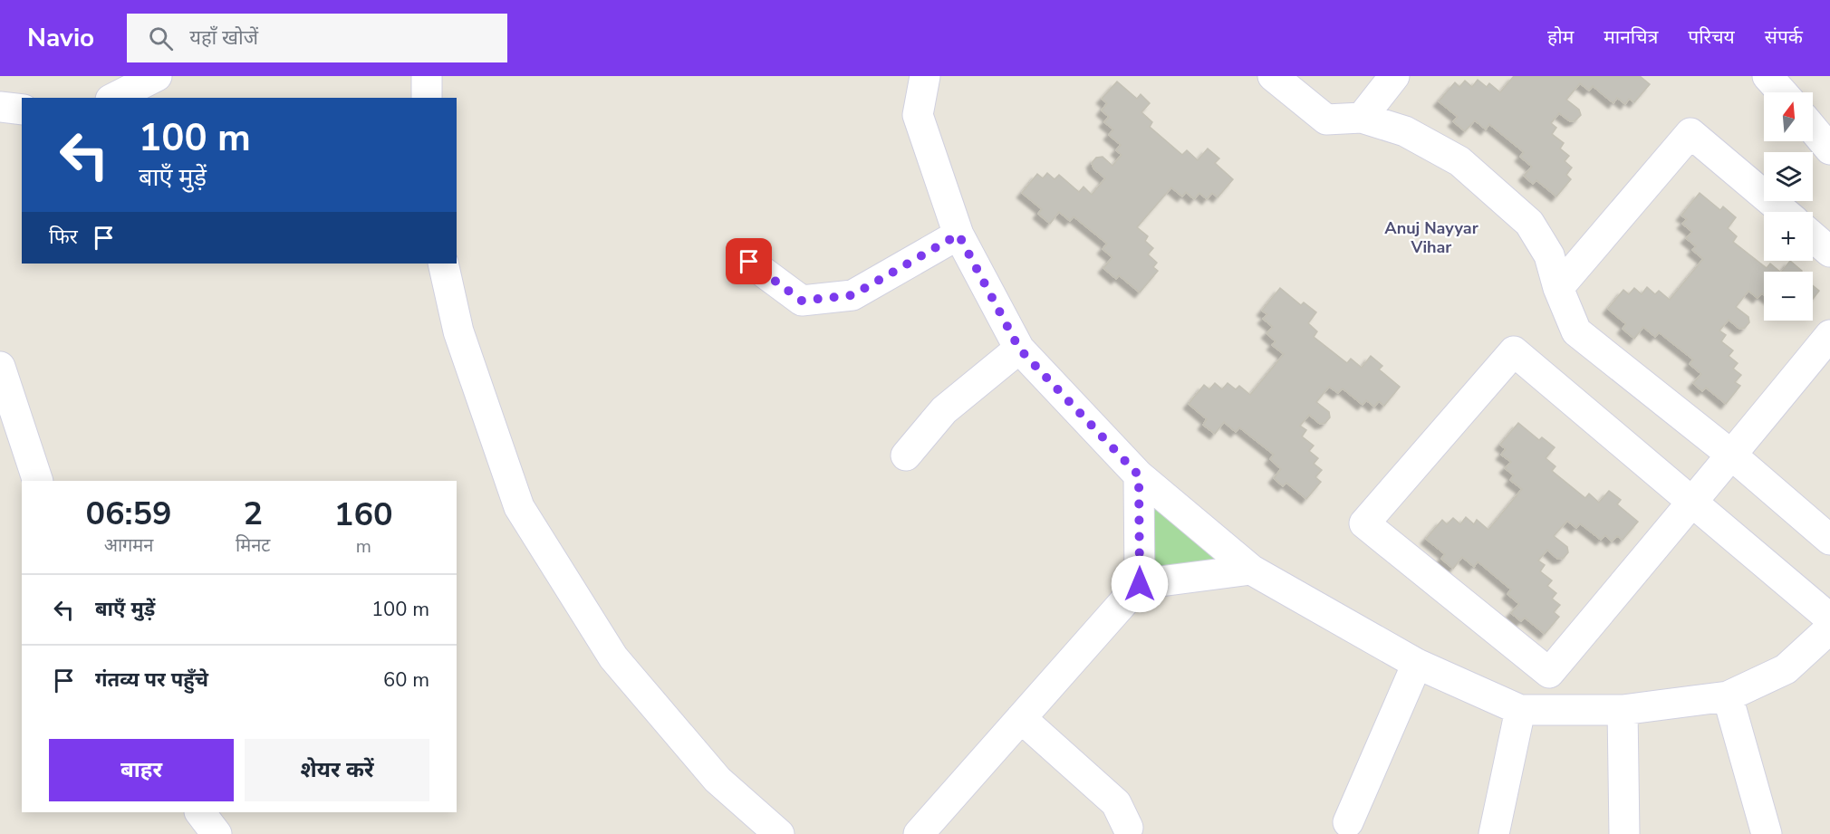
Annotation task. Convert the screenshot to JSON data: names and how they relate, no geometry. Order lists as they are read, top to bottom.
{
  "districts": ["Anuj Nayyar Vihar"],
  "north": "top",
  "page": {
    "header": "Navio",
    "search": "यहाँ खोजें",
    "nav": [
      "होम",
      "मानचित्र",
      "परिचय",
      "संपर्क"
    ],
    "map_buttons": ["+", "−"],
    "turn": ["100 m", "बाएँ मुड़ें"],
    "then": "फिर",
    "eta": [
      "06:59",
      "आगमन",
      "2",
      "मिनट",
      "160",
      "m"
    ],
    "list": [
      {
        "name": "बाएँ मुड़ें",
        "value": "100 m"
      },
      {
        "name": "गंतव्य पर पहुँचे",
        "value": "60 m"
      }
    ],
    "buttons": ["बाहर", "शेयर करें"]
  }
}
